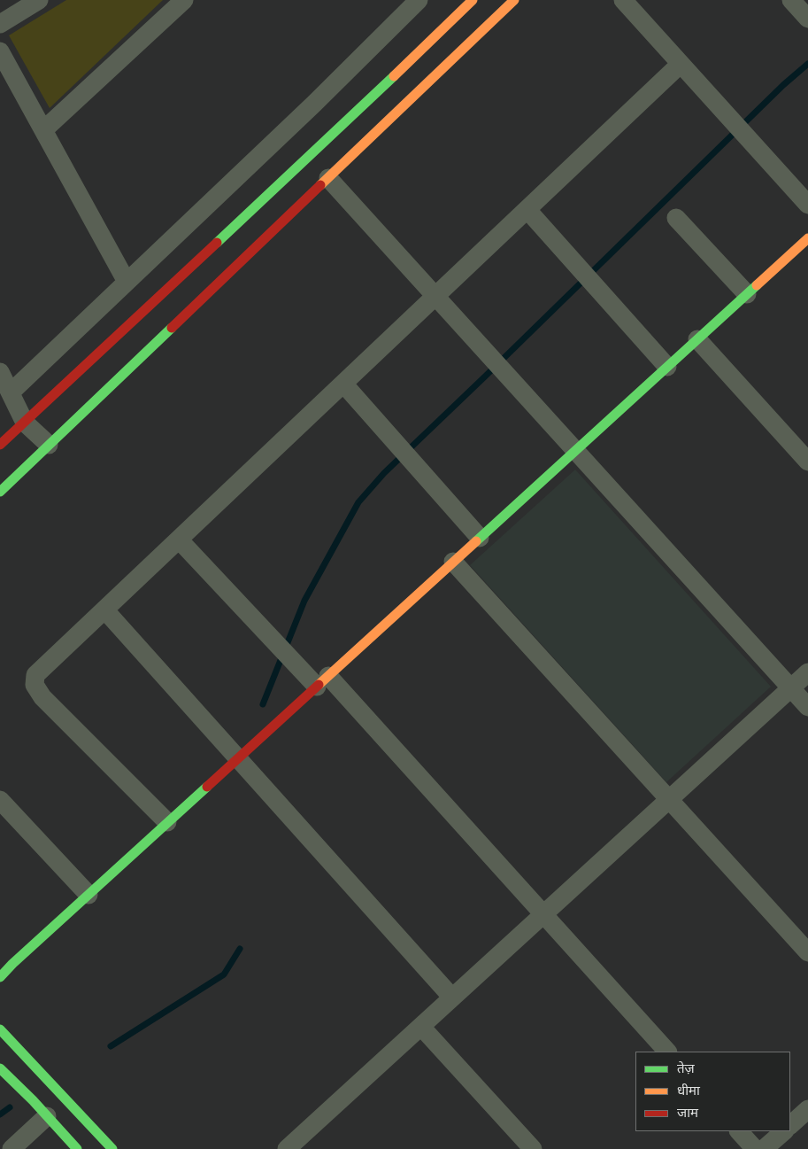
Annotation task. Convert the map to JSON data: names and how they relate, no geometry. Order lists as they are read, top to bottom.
{
  "legend": ["तेज़", "धीमा", "जाम"]
}
